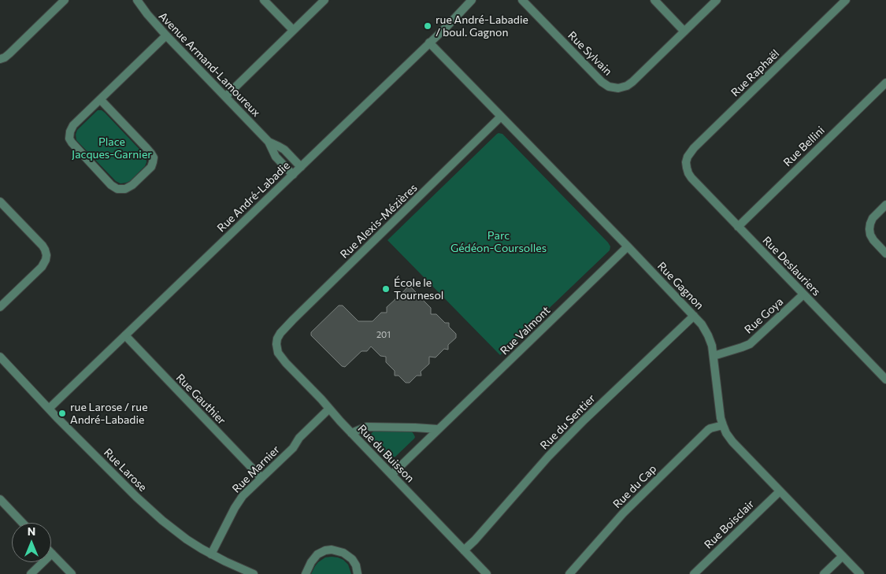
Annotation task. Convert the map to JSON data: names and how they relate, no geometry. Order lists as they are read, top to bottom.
{
  "streets": {
    "street": [
      "Rue Sylvain",
      "Avenue Armand-Lamoureux",
      "Rue Raphaël",
      "Rue Bellini",
      "Rue André-Labadie",
      "Rue Alexis-Mézières",
      "Rue Deslauriers",
      "Rue Gagnon",
      "Rue Goya",
      "Rue Valmont",
      "Rue Gauthier",
      "Rue du Sentier",
      "Rue du Buisson",
      "Rue Marnier",
      "Rue Larose",
      "Rue du Cap",
      "Rue Boisclair"
    ]
  },
  "crossings": [
    ["Avenue Armand-Lamoureux", "Rue André-Labadie"],
    ["Rue Raphaël", "Rue Deslauriers"],
    ["Rue Bellini", "Rue Deslauriers"],
    ["Rue André-Labadie", "Rue Gagnon"],
    ["Rue André-Labadie", "Rue Gauthier"],
    ["Rue André-Labadie", "Rue Larose"],
    ["Rue Alexis-Mézières", "Rue Gagnon"],
    ["Rue Alexis-Mézières", "Rue du Buisson"],
    ["Rue Deslauriers", "Rue Goya"],
    ["Rue Gagnon", "Rue Goya"],
    ["Rue Gagnon", "Rue Valmont"],
    ["Rue Gagnon", "Rue du Sentier"],
    ["Rue Gagnon", "Rue du Cap"],
    ["Rue Gagnon", "Rue Boisclair"],
    ["Rue Valmont", "Rue du Buisson"],
    ["Rue Gauthier", "Rue Marnier"],
    ["Rue du Sentier", "Rue du Buisson"],
    ["Rue du Buisson", "Rue Marnier"],
    ["Rue Marnier", "Rue Larose"]
  ],
  "parks": ["Place Jacques-Garnier", "Parc Gédéon-Coursolles"],
  "places": ["rue André-Labadie / boul. Gagnon", "École le Tournesol", "rue Larose / rue André-Labadie"],
  "house_numbers": ["201"],
  "north": "top"
}
